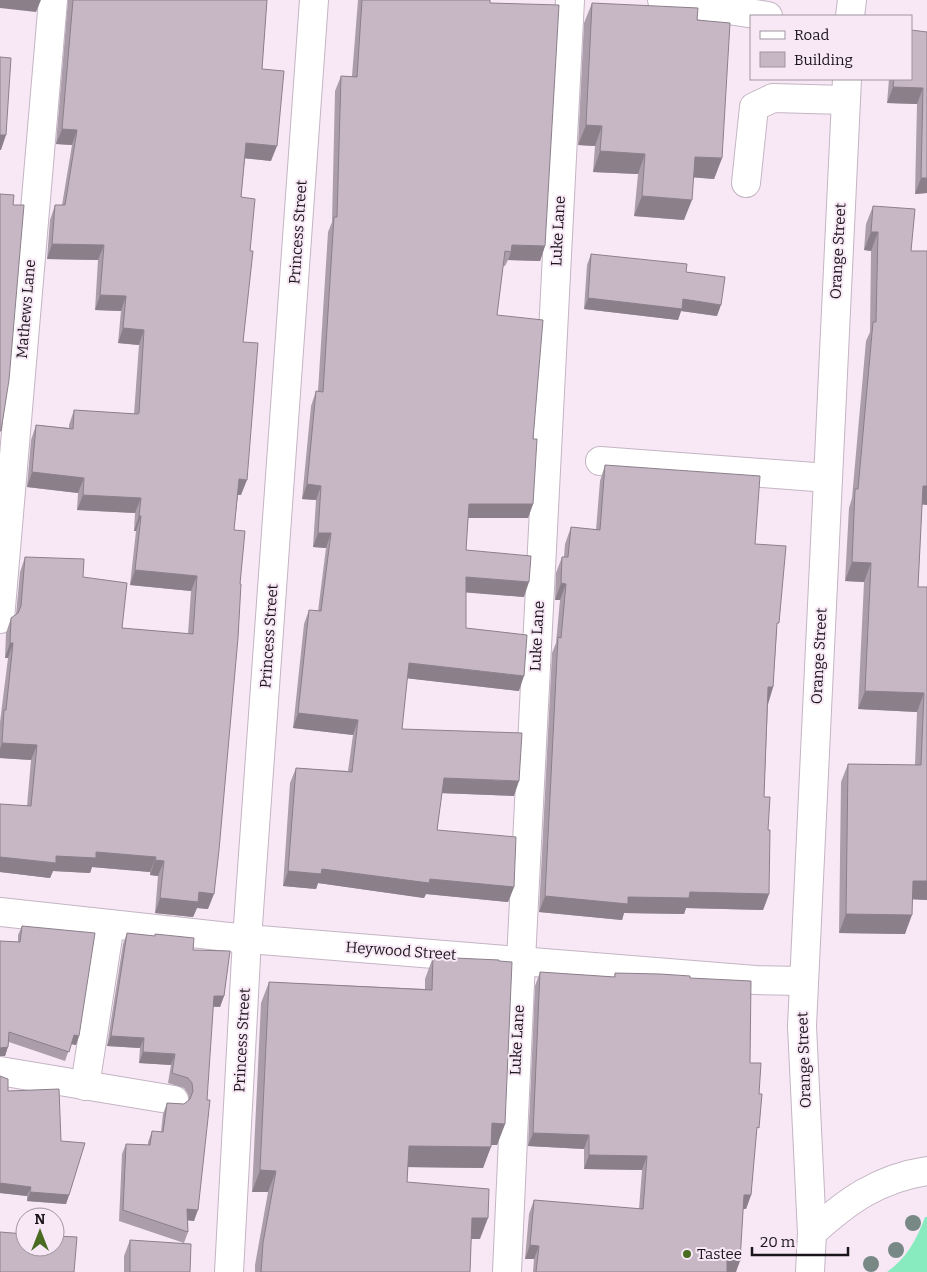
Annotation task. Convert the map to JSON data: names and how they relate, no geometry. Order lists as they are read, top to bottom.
{
  "streets": {
    "street": [
      "Luke Lane",
      "Princess Street",
      "Orange Street",
      "Mathews Lane",
      "Heywood Street"
    ]
  },
  "crossings": [
    ["Luke Lane", "Heywood Street"],
    ["Princess Street", "Heywood Street"],
    ["Orange Street", "Heywood Street"]
  ],
  "places": ["Tastee"],
  "legend": ["Road", "Building"],
  "scale_bar": "20 m",
  "north": "top"
}
